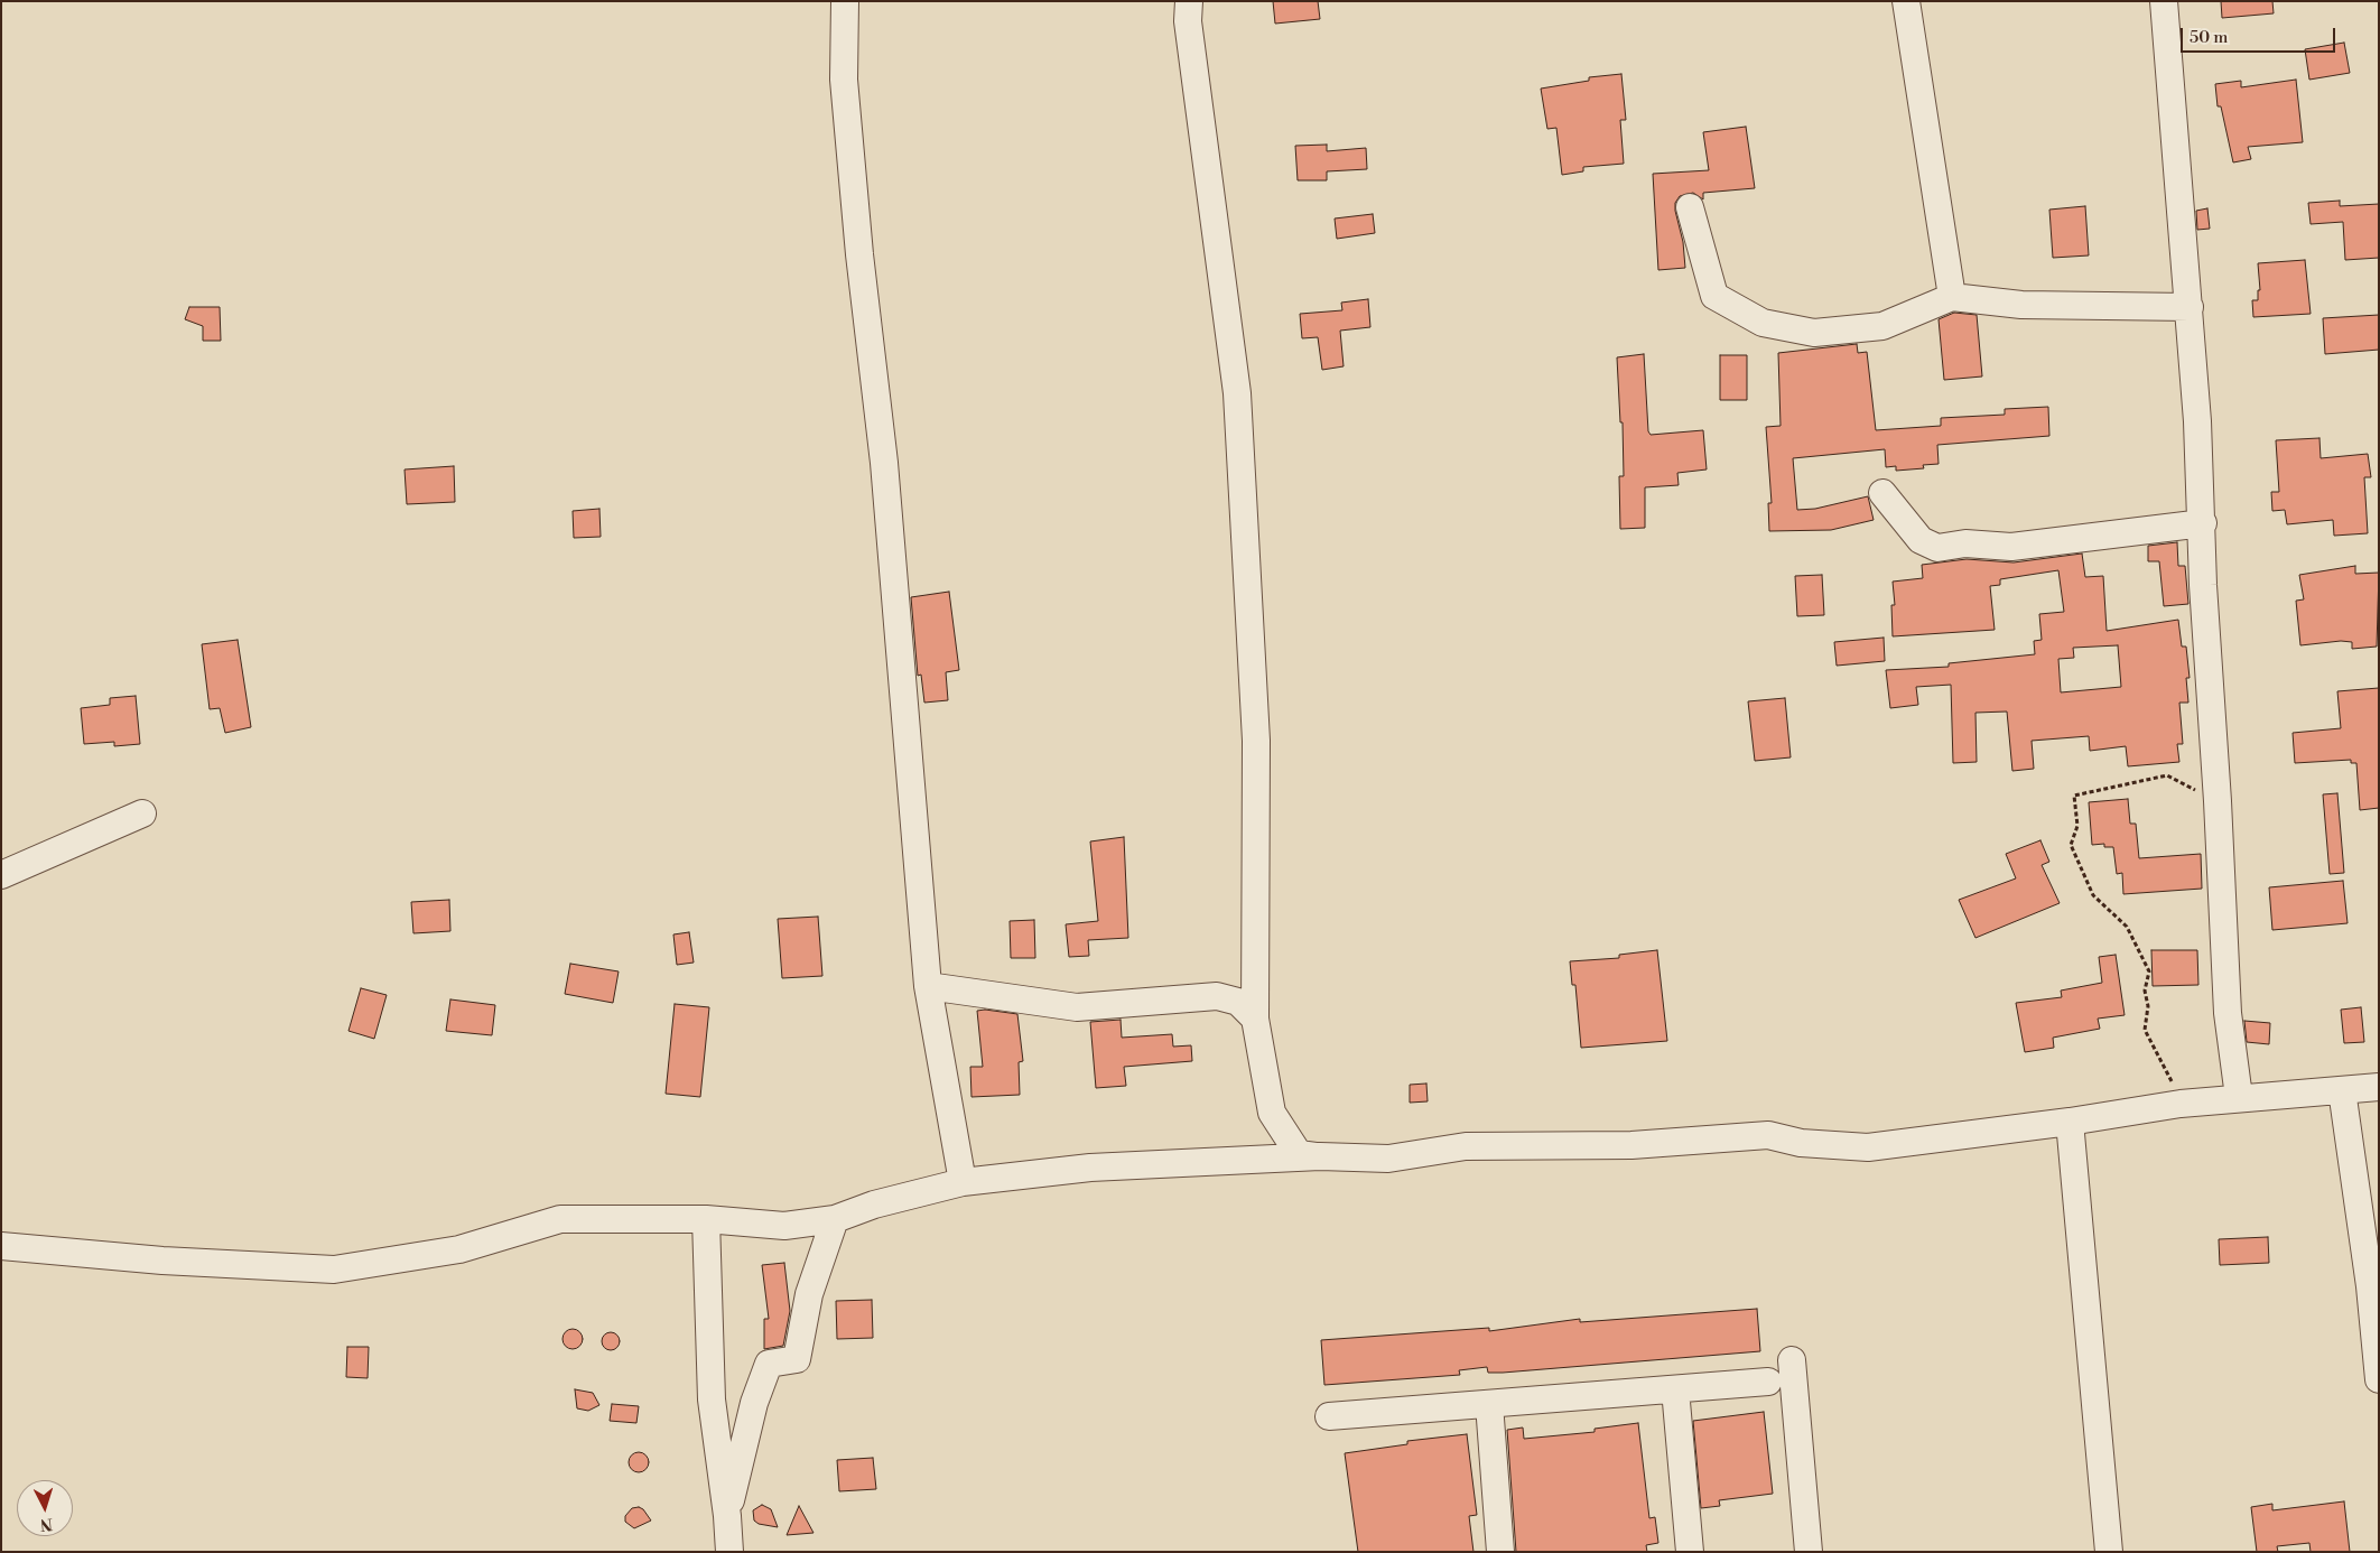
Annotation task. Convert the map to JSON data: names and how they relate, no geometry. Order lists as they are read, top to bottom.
{
  "scale_bar": "50 m",
  "north": "bottom"
}
